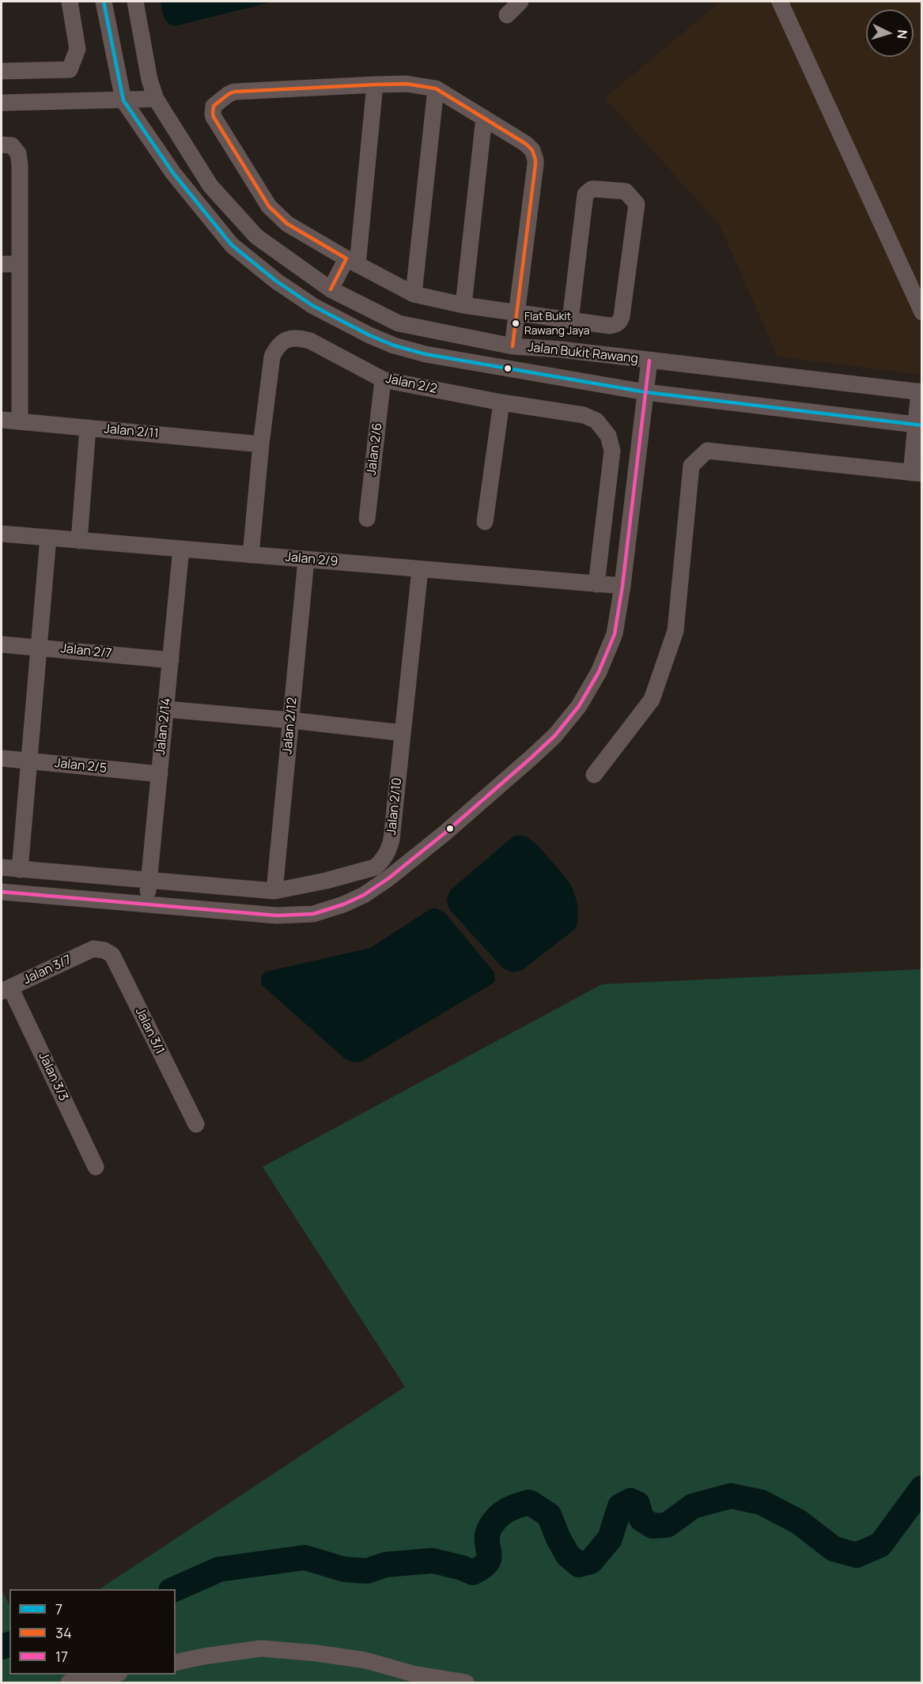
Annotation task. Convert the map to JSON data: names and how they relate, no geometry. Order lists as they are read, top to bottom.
{
  "streets": {
    "street": [
      "Jalan Bukit Rawang",
      "Jalan 2/2",
      "Jalan 2/11",
      "Jalan 2/6",
      "Jalan 2/9",
      "Jalan 2/7",
      "Jalan 2/12",
      "Jalan 2/14",
      "Jalan 2/5",
      "Jalan 2/10",
      "Jalan 3/7",
      "Jalan 3/1",
      "Jalan 3/3"
    ]
  },
  "crossings": [
    ["Jalan 2/2", "Jalan 2/11"],
    ["Jalan 2/2", "Jalan 2/6"],
    ["Jalan 2/2", "Jalan 2/9"],
    ["Jalan 2/9", "Jalan 2/12"],
    ["Jalan 2/9", "Jalan 2/14"],
    ["Jalan 2/9", "Jalan 2/10"],
    ["Jalan 2/7", "Jalan 2/14"],
    ["Jalan 2/12", "Jalan 2/10"],
    ["Jalan 2/14", "Jalan 2/5"],
    ["Jalan 2/14", "Jalan 2/10"],
    ["Jalan 3/7", "Jalan 3/1"],
    ["Jalan 3/7", "Jalan 3/3"]
  ],
  "places": ["Flat Bukit Rawang Jaya"],
  "lines": ["transit line 7", "transit line 34", "transit line 17"],
  "legend": ["7", "34", "17"],
  "north": "right"
}
